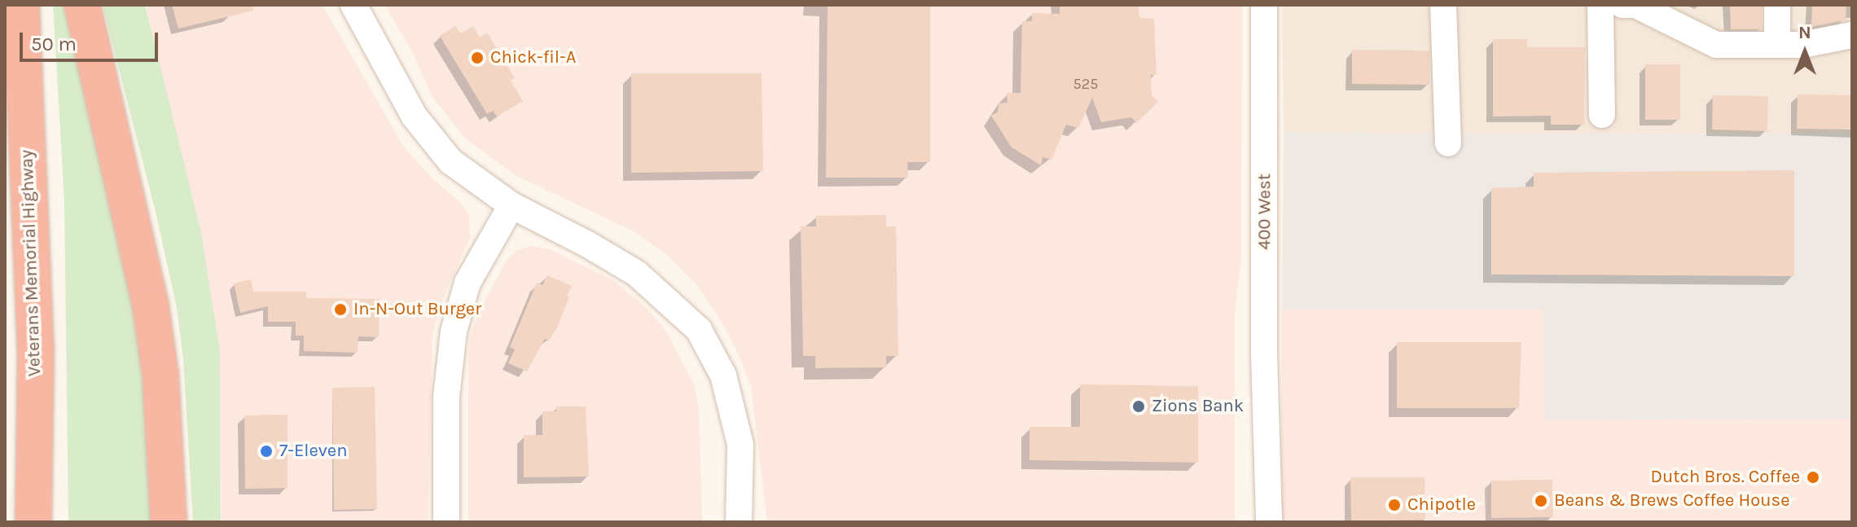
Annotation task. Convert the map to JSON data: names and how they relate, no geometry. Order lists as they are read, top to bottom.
{
  "streets": {
    "highway": ["Veterans Memorial Highway"],
    "street": ["400 West"]
  },
  "places": [
    "Chick-fil-A",
    "In-N-Out Burger",
    "Zions Bank",
    "7-Eleven",
    "Dutch Bros. Coffee",
    "Beans & Brews Coffee House",
    "Chipotle"
  ],
  "house_numbers": ["525"],
  "scale_bar": "50 m",
  "north": "top"
}
